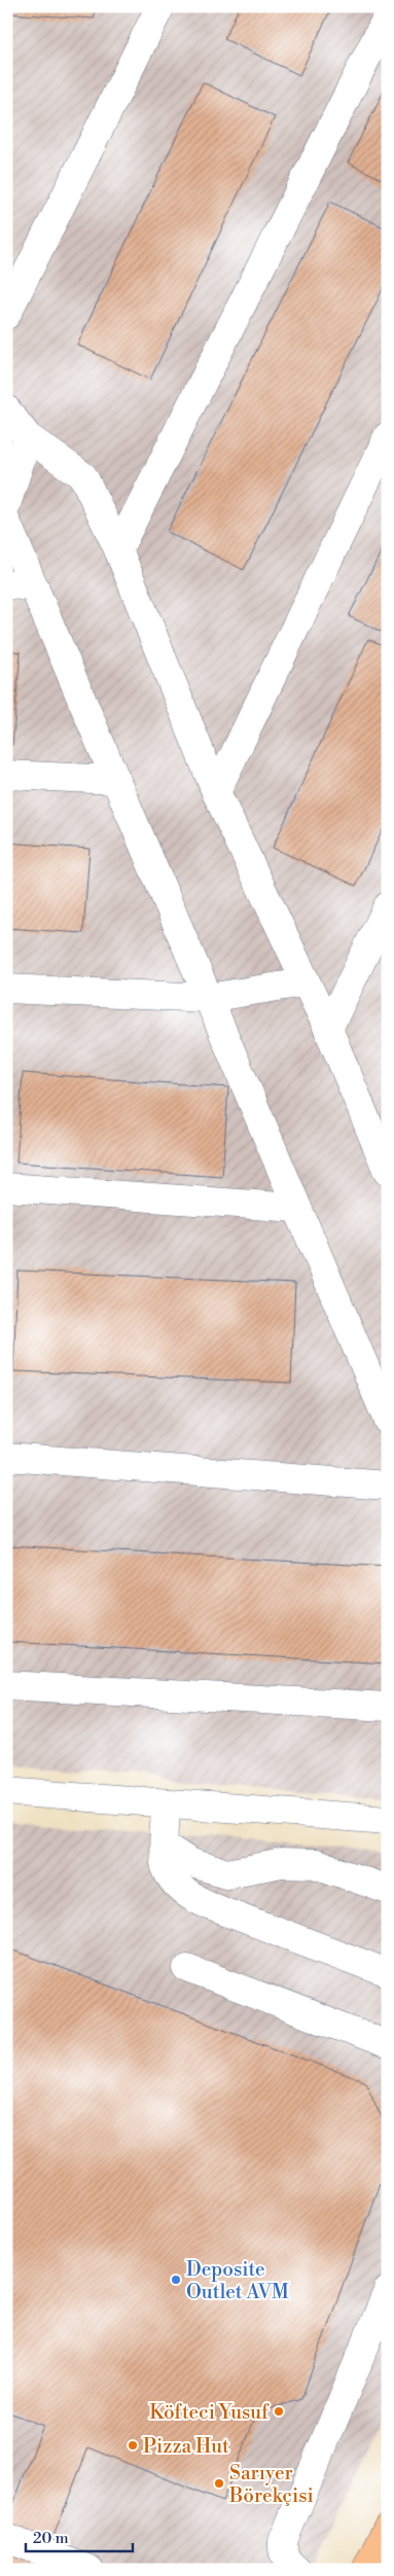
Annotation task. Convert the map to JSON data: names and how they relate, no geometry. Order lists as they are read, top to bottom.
{
  "places": [
    "Deposite Outlet AVM",
    "Köfteci Yusuf",
    "Pizza Hut",
    "Sarıyer Börekçisi"
  ],
  "scale_bar": "20 m"
}
